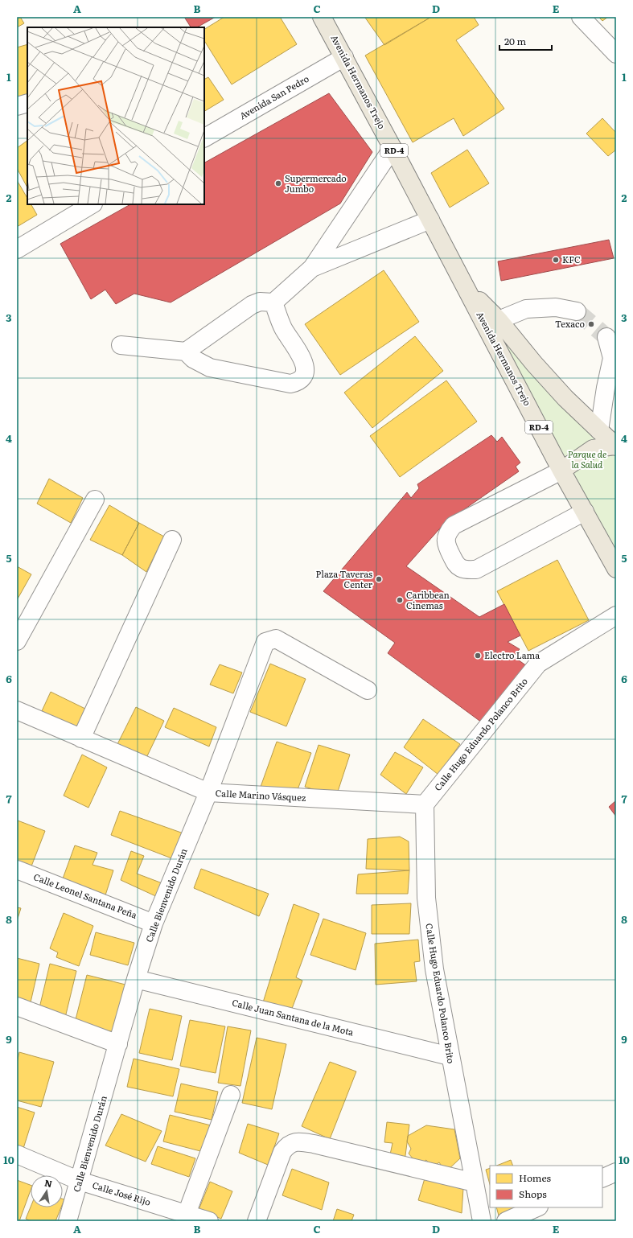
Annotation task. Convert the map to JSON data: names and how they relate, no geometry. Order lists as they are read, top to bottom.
{
  "streets": {
    "main road": ["Avenida Hermanos Trejo", "RD-4"],
    "street": [
      "Avenida San Pedro",
      "Calle Hugo Eduardo Polanco Brito",
      "Calle Marino Vásquez",
      "Calle Bienvenido Durán",
      "Calle Leonel Santana Peña",
      "Calle Juan Santana de la Mota",
      "Calle José Rijo"
    ]
  },
  "crossings": [
    ["Avenida Hermanos Trejo", "Avenida San Pedro"],
    ["Calle Hugo Eduardo Polanco Brito", "Calle Marino Vásquez"],
    ["Calle Hugo Eduardo Polanco Brito", "Calle Juan Santana de la Mota"],
    ["Calle Marino Vásquez", "Calle Bienvenido Durán"],
    ["Calle Bienvenido Durán", "Calle Leonel Santana Peña"],
    ["Calle Bienvenido Durán", "Calle Juan Santana de la Mota"],
    ["Calle Bienvenido Durán", "Calle José Rijo"]
  ],
  "parks": ["Parque de la Salud"],
  "places": [
    "Supermercado Jumbo",
    "KFC",
    "Texaco",
    "Plaza Taveras Center",
    "Caribbean Cinemas",
    "Electro Lama"
  ],
  "legend": ["Homes", "Shops"],
  "scale_bar": "20 m",
  "north": "top",
  "grid": {
    "columns": [
      "A",
      "B",
      "C",
      "D",
      "E"
    ],
    "rows": [
      "1",
      "2",
      "3",
      "4",
      "5",
      "6",
      "7",
      "8",
      "9",
      "10"
    ]
  }
}
